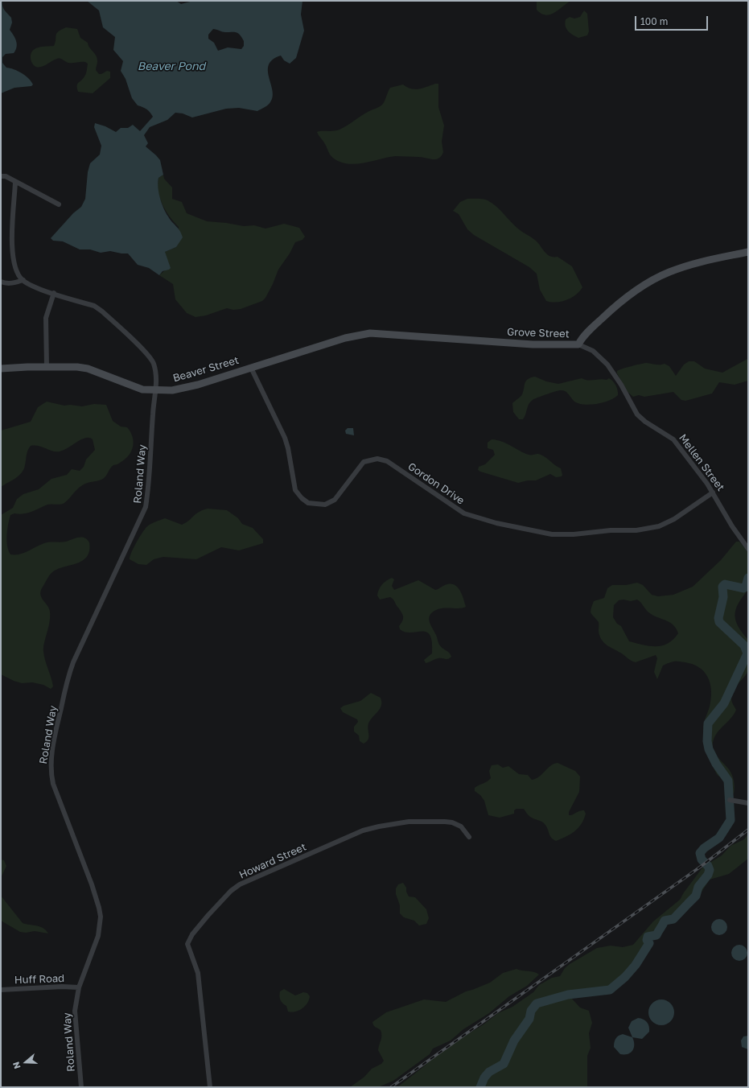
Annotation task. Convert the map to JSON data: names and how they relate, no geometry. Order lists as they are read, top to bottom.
{
  "streets": {
    "street": [
      "Grove Street",
      "Beaver Street",
      "Mellen Street",
      "Roland Way",
      "Gordon Drive",
      "Howard Street",
      "Huff Road"
    ]
  },
  "crossings": [
    ["Grove Street", "Beaver Street"],
    ["Grove Street", "Mellen Street"],
    ["Beaver Street", "Roland Way"],
    ["Beaver Street", "Gordon Drive"],
    ["Mellen Street", "Gordon Drive"],
    ["Roland Way", "Huff Road"]
  ],
  "water": ["Beaver Pond"],
  "scale_bar": "100 m",
  "north": "left"
}
